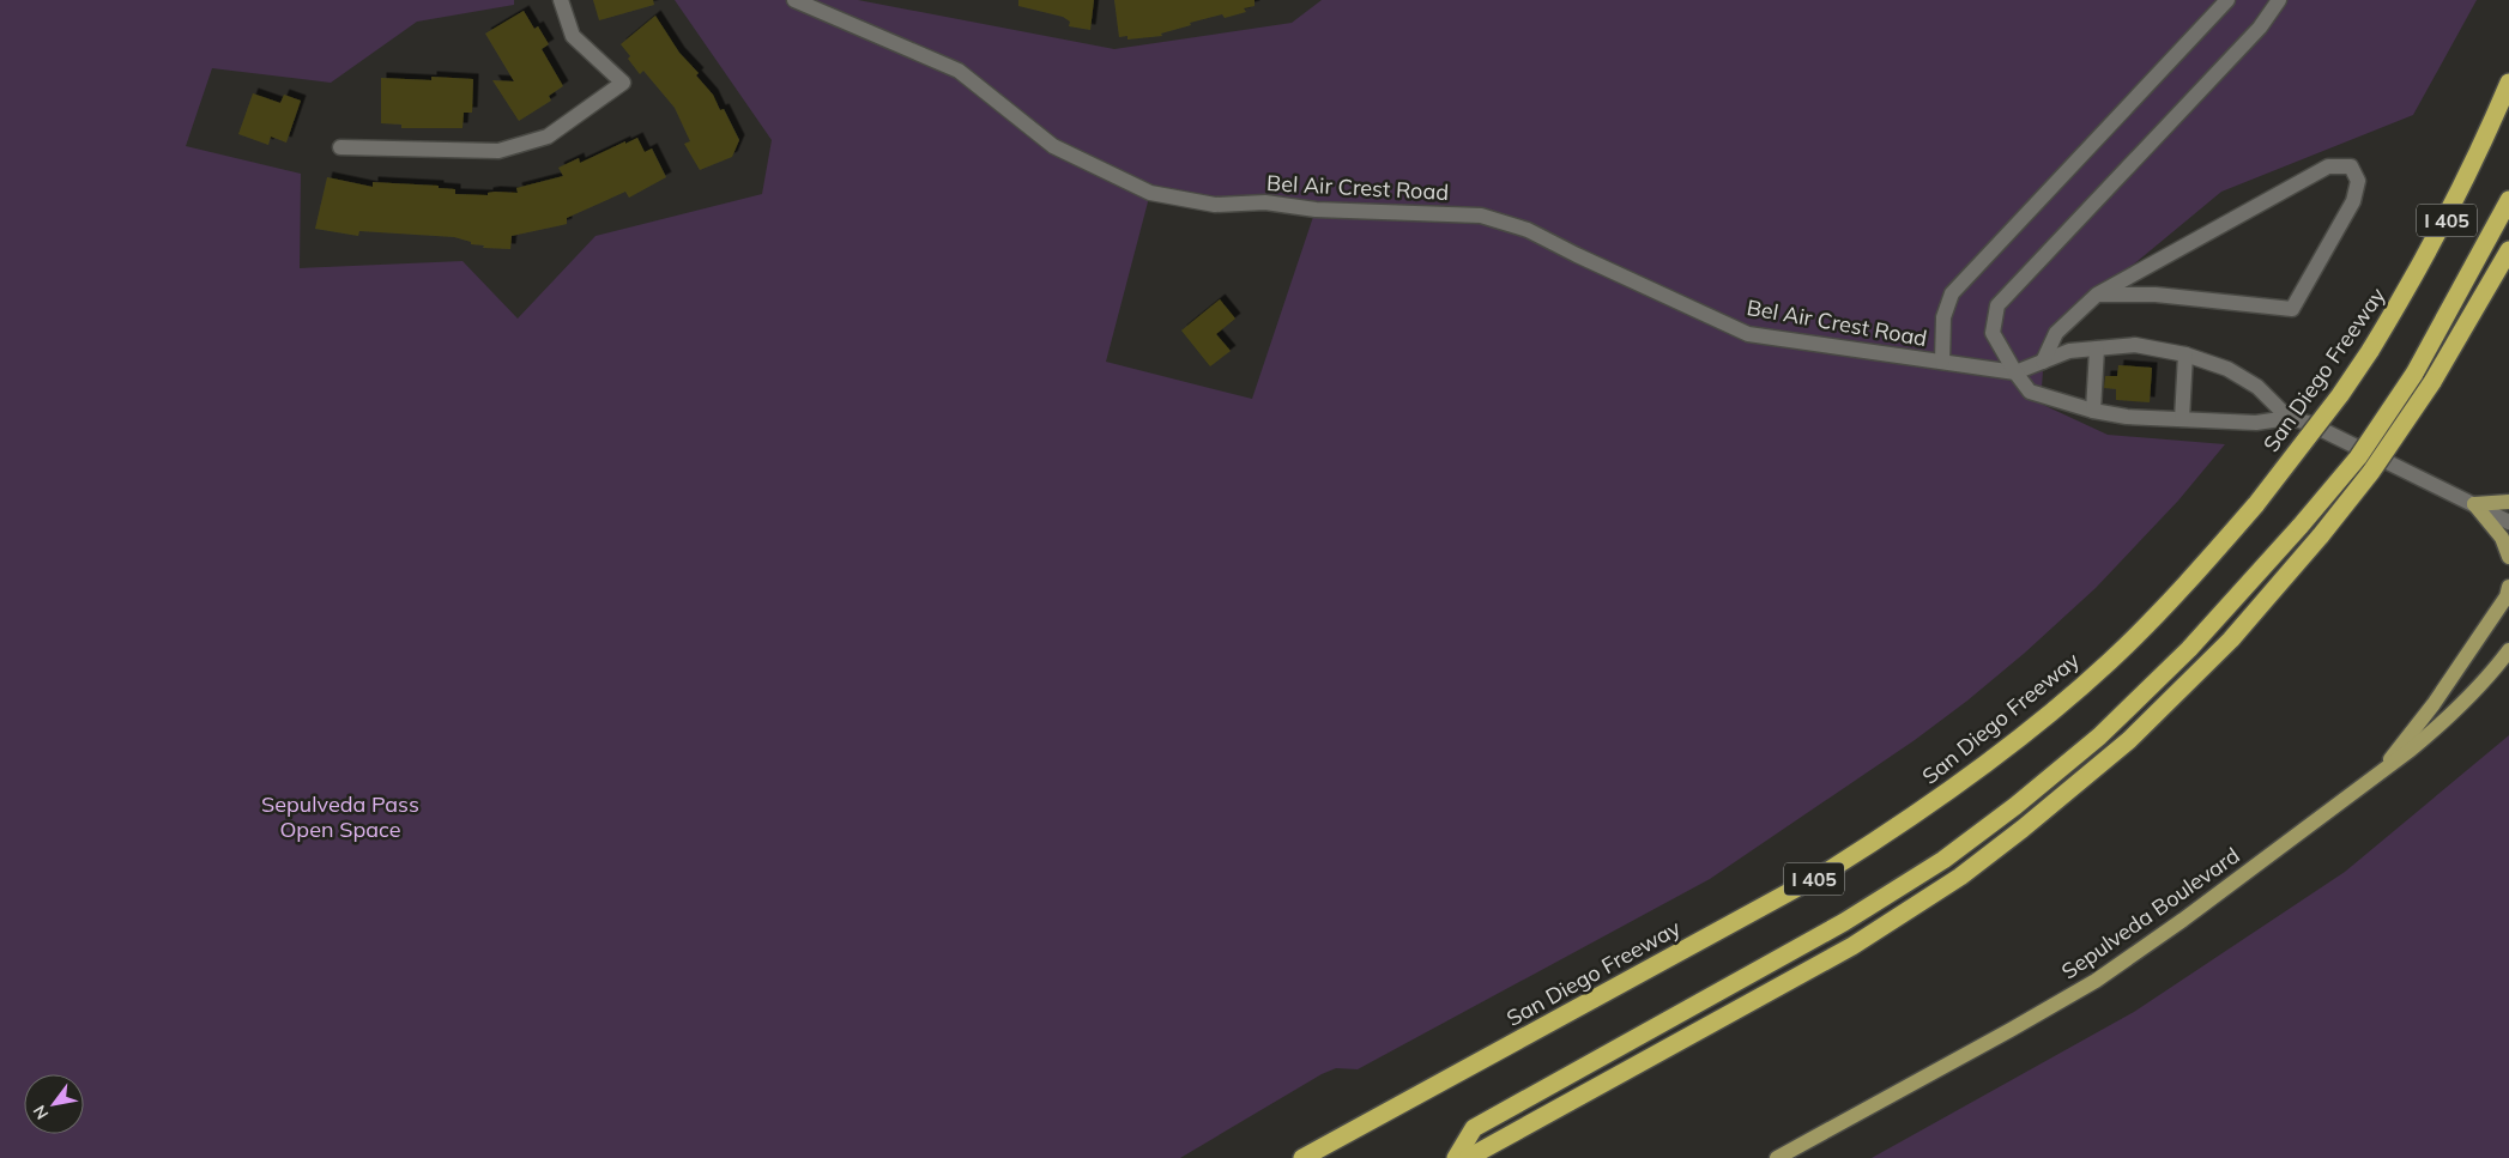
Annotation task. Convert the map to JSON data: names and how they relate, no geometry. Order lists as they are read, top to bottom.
{
  "streets": {
    "highway": ["I 405", "San Diego Freeway"],
    "main road": ["Sepulveda Boulevard"],
    "street": ["Bel Air Crest Road"]
  },
  "parks": ["Sepulveda Pass Open Space"],
  "north": "bottom left"
}
